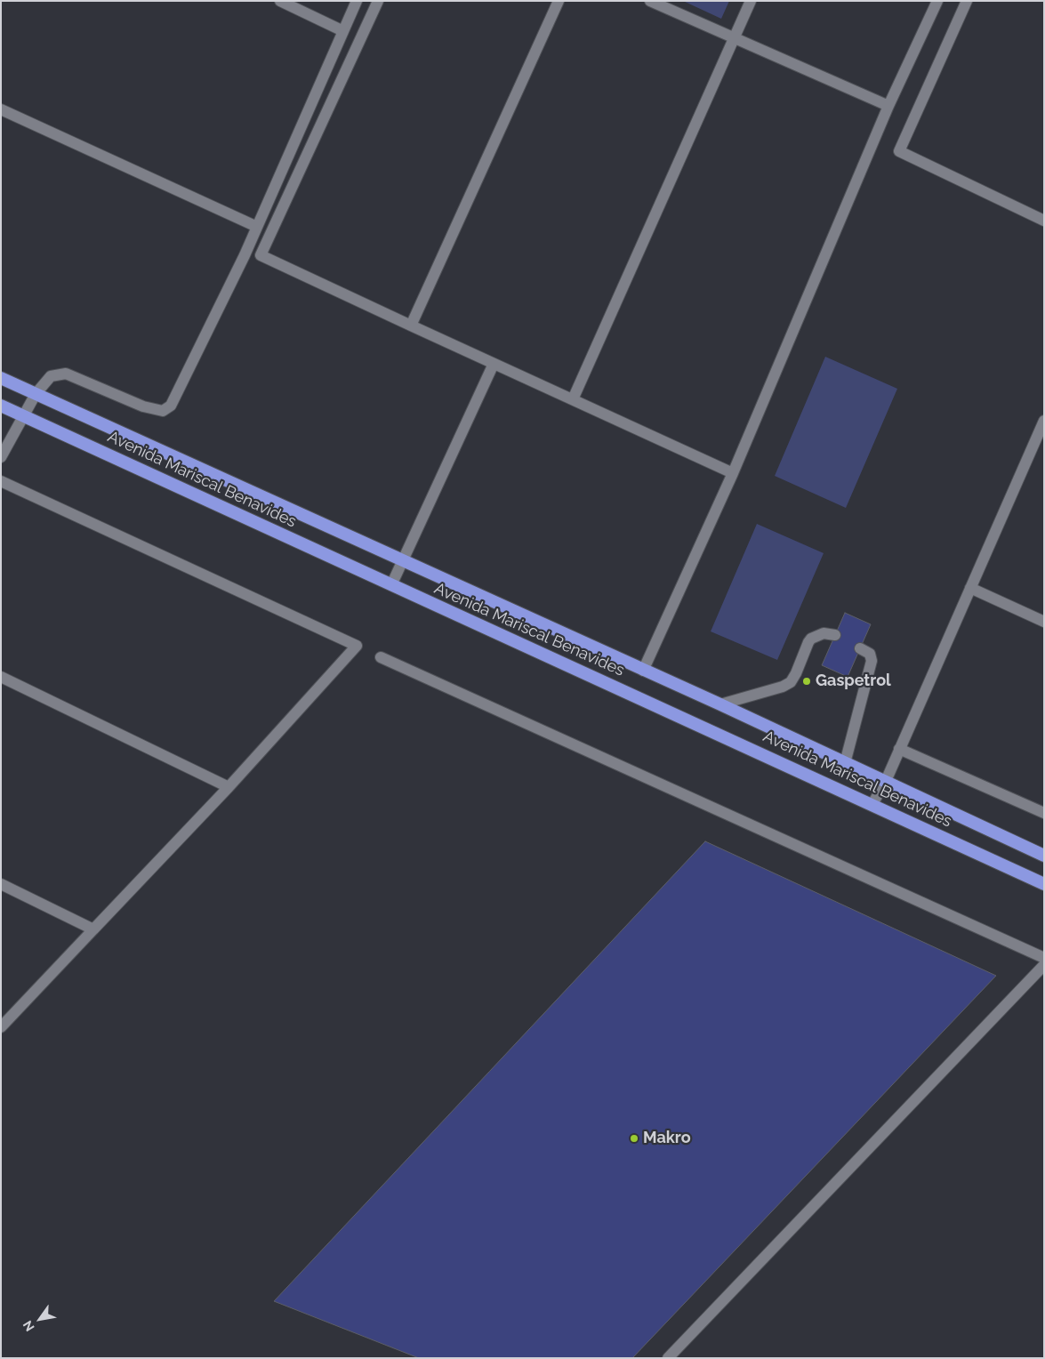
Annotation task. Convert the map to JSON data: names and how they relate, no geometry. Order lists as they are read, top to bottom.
{
  "streets": {
    "highway": ["Avenida Mariscal Benavides"]
  },
  "places": ["Gaspetrol", "Makro"],
  "north": "bottom left"
}
